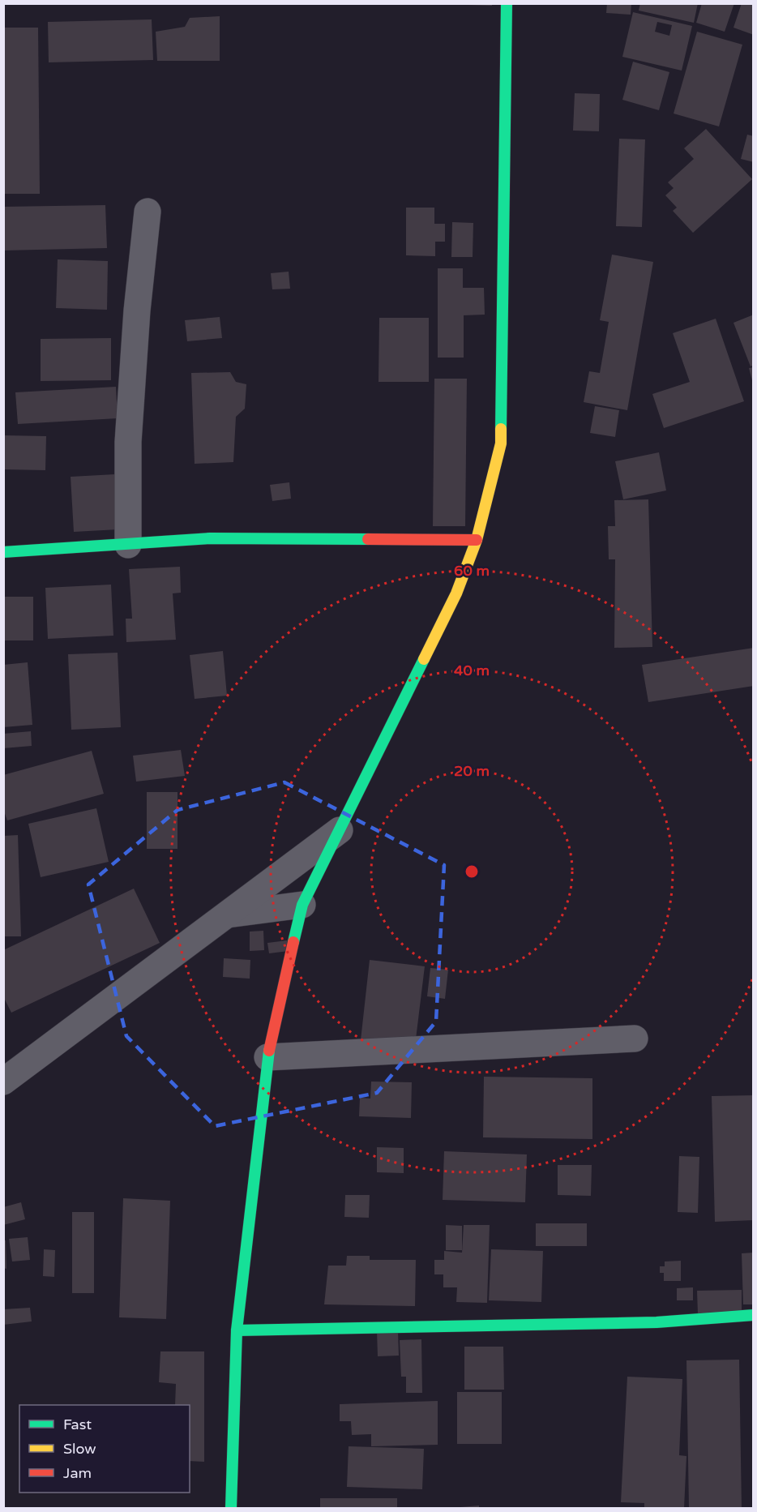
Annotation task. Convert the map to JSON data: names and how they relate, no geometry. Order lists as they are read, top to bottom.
{
  "legend": ["Fast", "Slow", "Jam"],
  "rings": ["60 m", "40 m", "20 m"]
}
